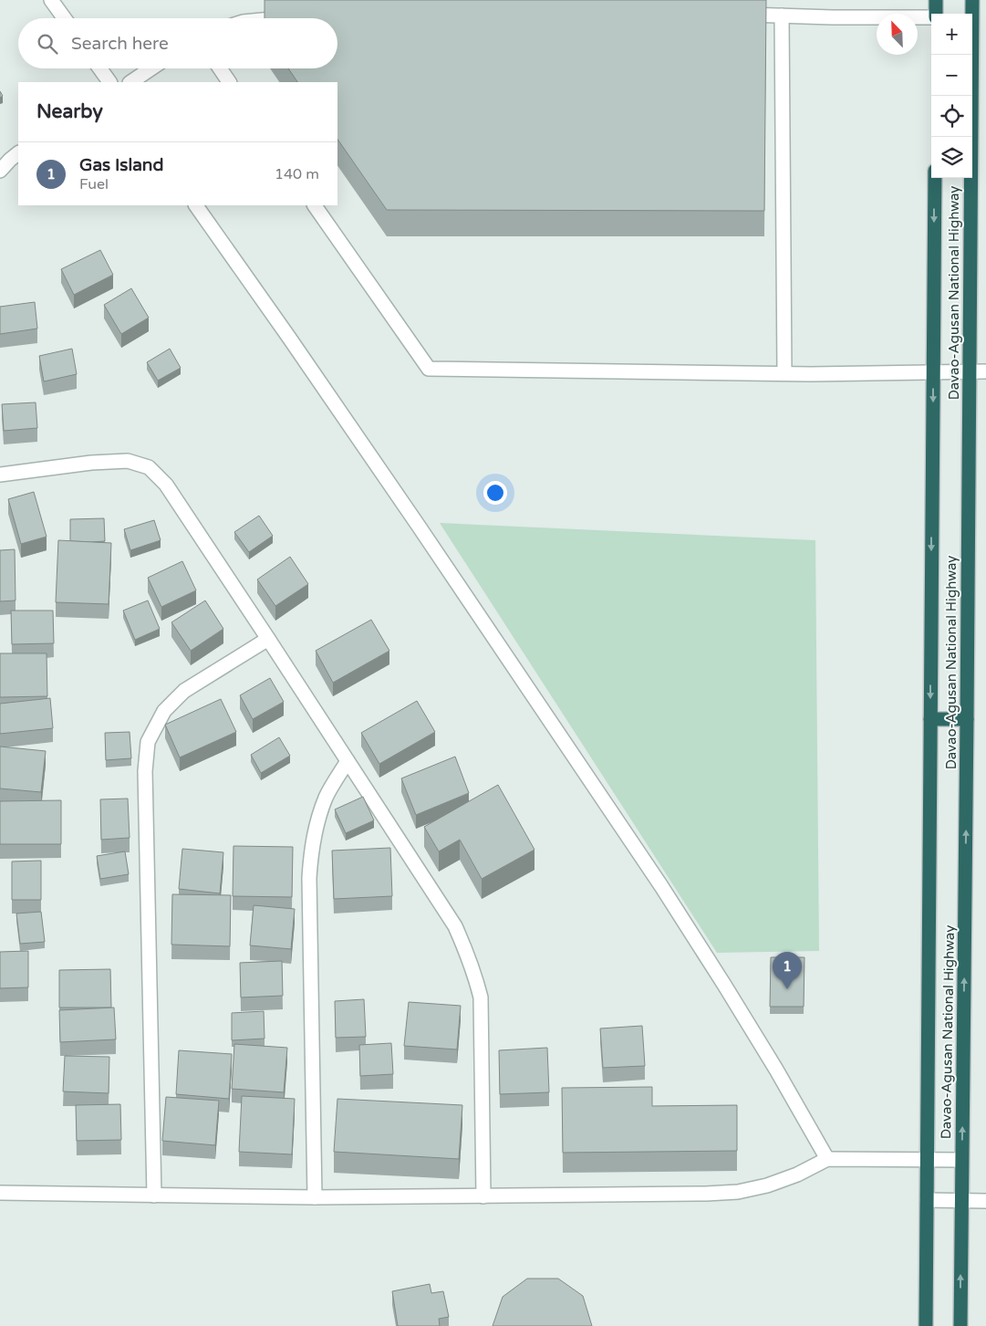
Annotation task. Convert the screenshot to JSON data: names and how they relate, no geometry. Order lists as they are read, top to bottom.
{
  "streets": {
    "highway": ["Davao-Agusan National Highway"]
  },
  "north": "top left",
  "page": {
    "map_buttons": ["+", "−"],
    "search": "Search here",
    "heading": "Nearby",
    "list": [
      {
        "mark": "1",
        "name": "Gas Island",
        "note": "Fuel",
        "value": "140 m"
      }
    ],
    "pins": "1"
  }
}
